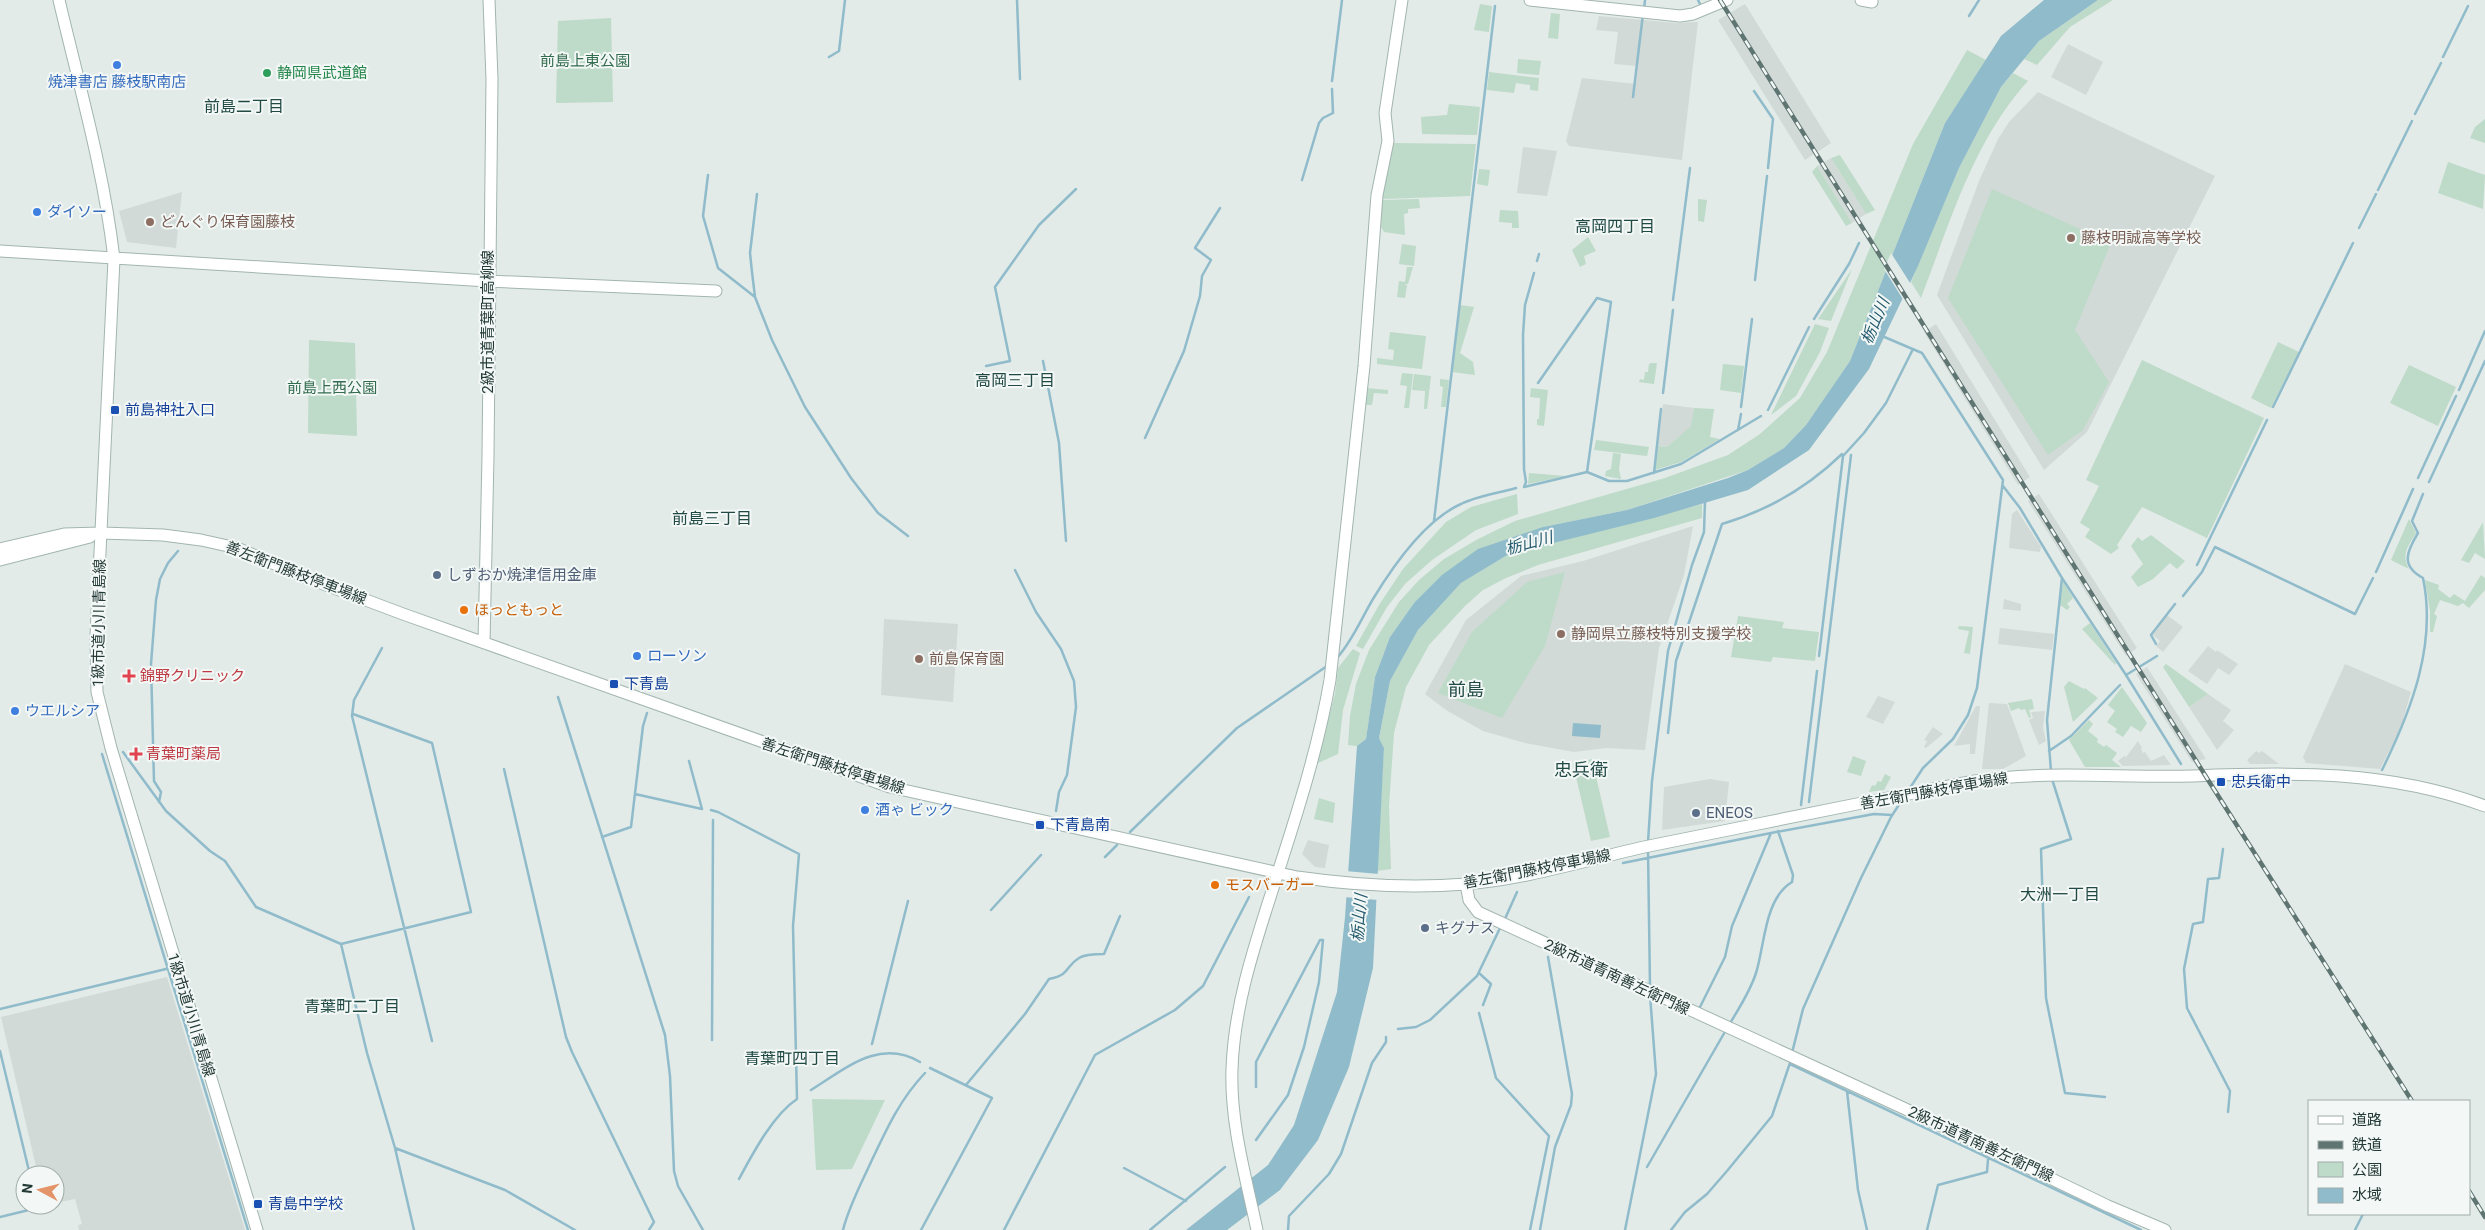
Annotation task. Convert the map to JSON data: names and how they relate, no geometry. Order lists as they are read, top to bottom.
{
  "streets": {
    "street": [
      "2級市道青葉町高柳線",
      "善左衛門藤枝停車場線",
      "1級市道小川青島線",
      "2級市道青南善左衛門線"
    ]
  },
  "crossings": [
    ["2級市道青葉町高柳線", "善左衛門藤枝停車場線"],
    ["善左衛門藤枝停車場線", "1級市道小川青島線"],
    ["善左衛門藤枝停車場線", "2級市道青南善左衛門線"]
  ],
  "districts": [
    "前島二丁目",
    "高岡四丁目",
    "高岡三丁目",
    "前島三丁目",
    "前島",
    "忠兵衛",
    "大洲一丁目",
    "青葉町二丁目",
    "青葉町四丁目"
  ],
  "water": ["栃山川"],
  "parks": ["前島上東公園", "前島上西公園"],
  "places": {
    "other": [
      "焼津書店 藤枝駅南店",
      "静岡県武道館",
      "ダイソー",
      "どんぐり保育園藤枝",
      "藤枝明誠高等学校",
      "しずおか焼津信用金庫",
      "ほっともっと",
      "静岡県立藤枝特別支援学校",
      "ローソン",
      "前島保育園",
      "ウエルシア",
      "酒ゃ ビック",
      "ENEOS",
      "モスバーガー",
      "キグナス"
    ],
    "transit": [
      "前島神社入口",
      "下青島",
      "忠兵衛中",
      "下青島南",
      "青島中学校"
    ],
    "health": ["錦野クリニック", "青葉町薬局"]
  },
  "legend": [
    "道路",
    "鉄道",
    "公園",
    "水域"
  ],
  "north": "left"
}
